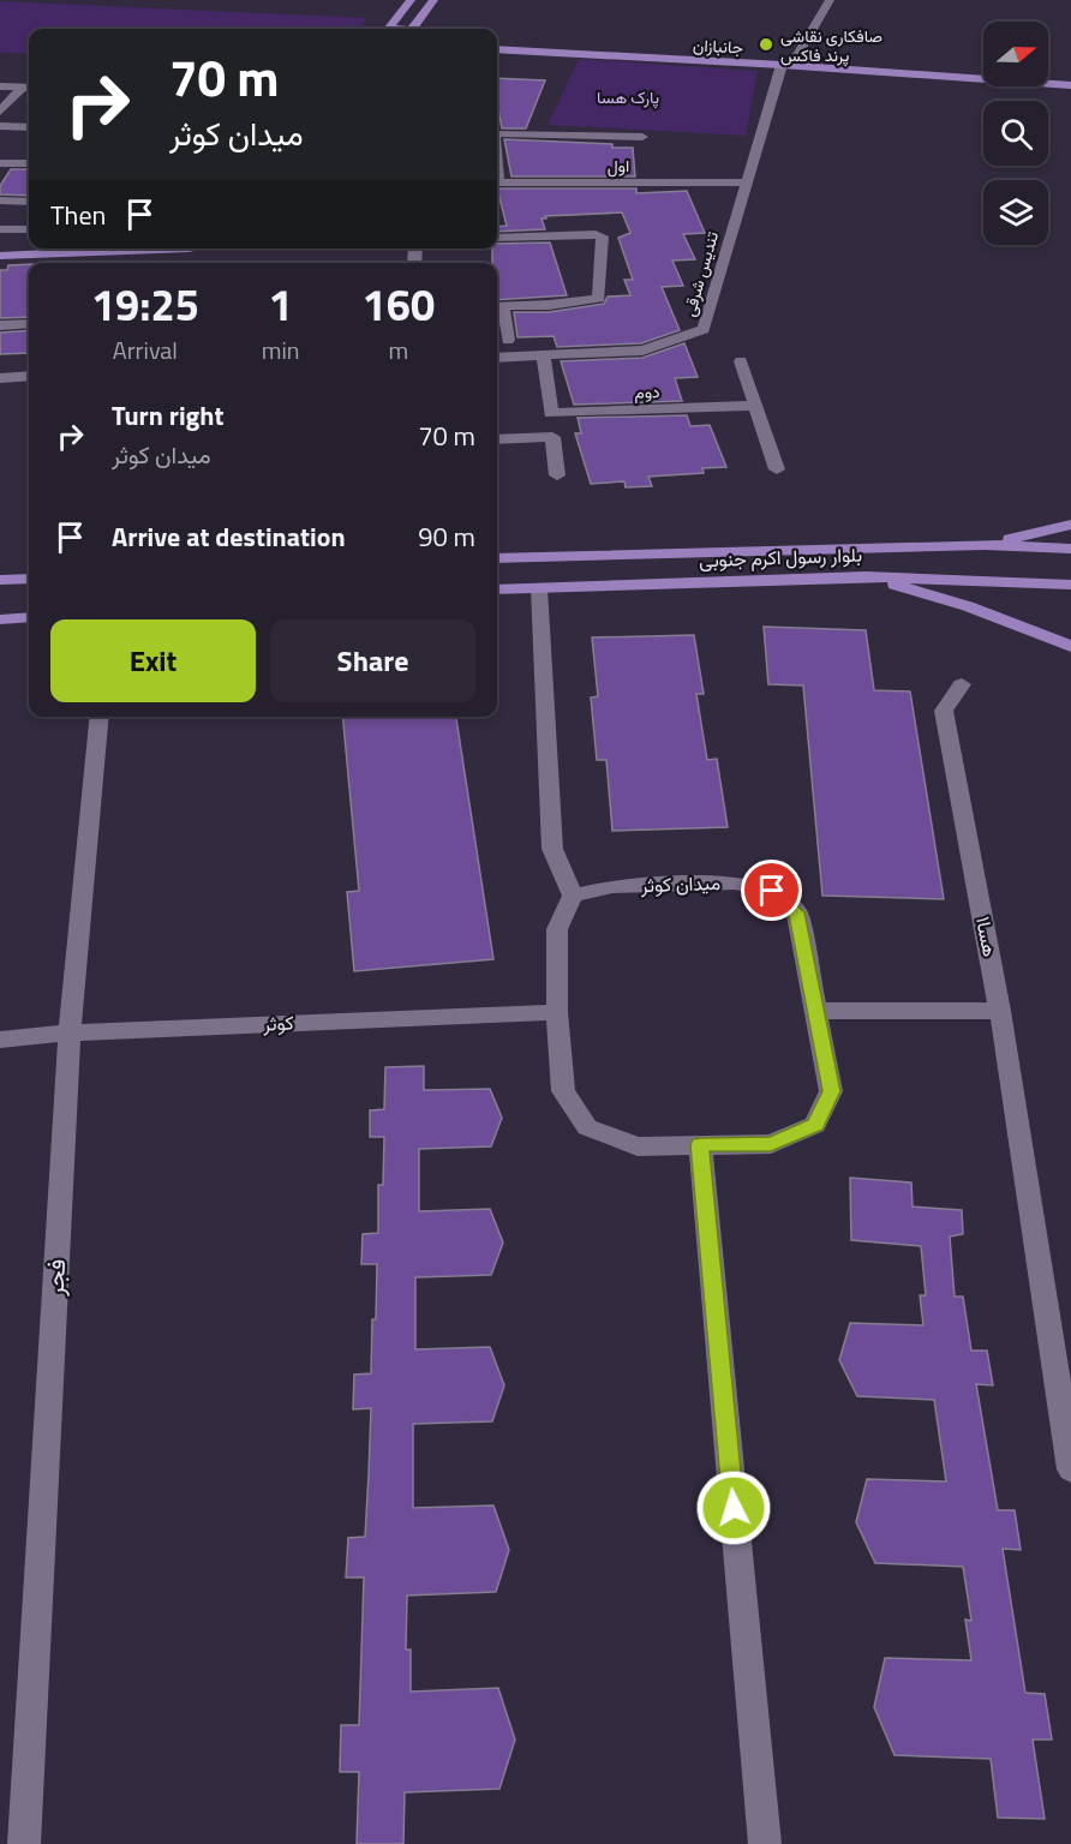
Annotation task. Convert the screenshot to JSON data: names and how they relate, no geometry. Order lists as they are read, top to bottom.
{
  "streets": {
    "main road": ["جانبازان", "بلوار رسول اکرم جنوبی"],
    "street": [
      "اول",
      "تندیس شرقی",
      "دوم",
      "میدان کوثر",
      "هسا۱",
      "کوثر",
      "فجر"
    ]
  },
  "crossings": [
    ["جانبازان", "تندیس شرقی"],
    ["اول", "تندیس شرقی"],
    ["میدان کوثر", "کوثر"],
    ["کوثر", "فجر"]
  ],
  "parks": ["پارک هسا"],
  "places": ["صافکاری نقاشی پرند فاکس"],
  "north": "right",
  "page": {
    "turn": ["70 m", "میدان کوثر"],
    "then": "Then",
    "eta": [
      "19:25",
      "Arrival",
      "1",
      "min",
      "160",
      "m"
    ],
    "list": [
      {
        "name": "Turn right",
        "note": "میدان کوثر",
        "value": "70 m"
      },
      {
        "name": "Arrive at destination",
        "value": "90 m"
      }
    ],
    "buttons": ["Exit", "Share"]
  }
}
